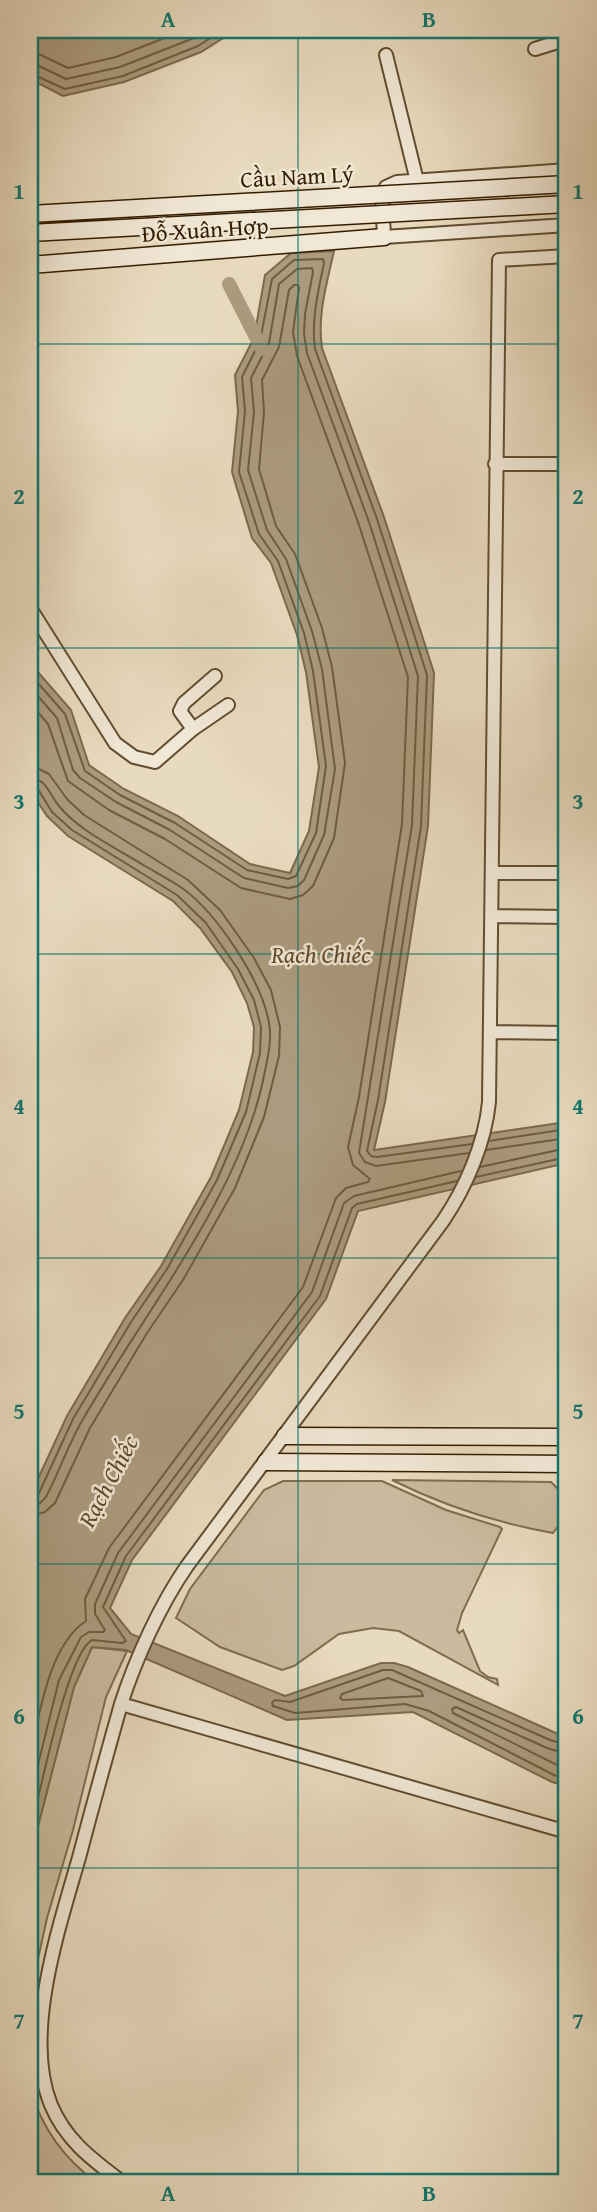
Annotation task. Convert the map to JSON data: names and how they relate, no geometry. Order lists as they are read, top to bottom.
{
  "streets": {
    "main road": ["Cầu Nam Lý", "Đỗ Xuân Hợp"]
  },
  "water": ["Rạch Chiếc"],
  "grid": {
    "columns": ["A", "B"],
    "rows": [
      "1",
      "2",
      "3",
      "4",
      "5",
      "6",
      "7"
    ]
  }
}
